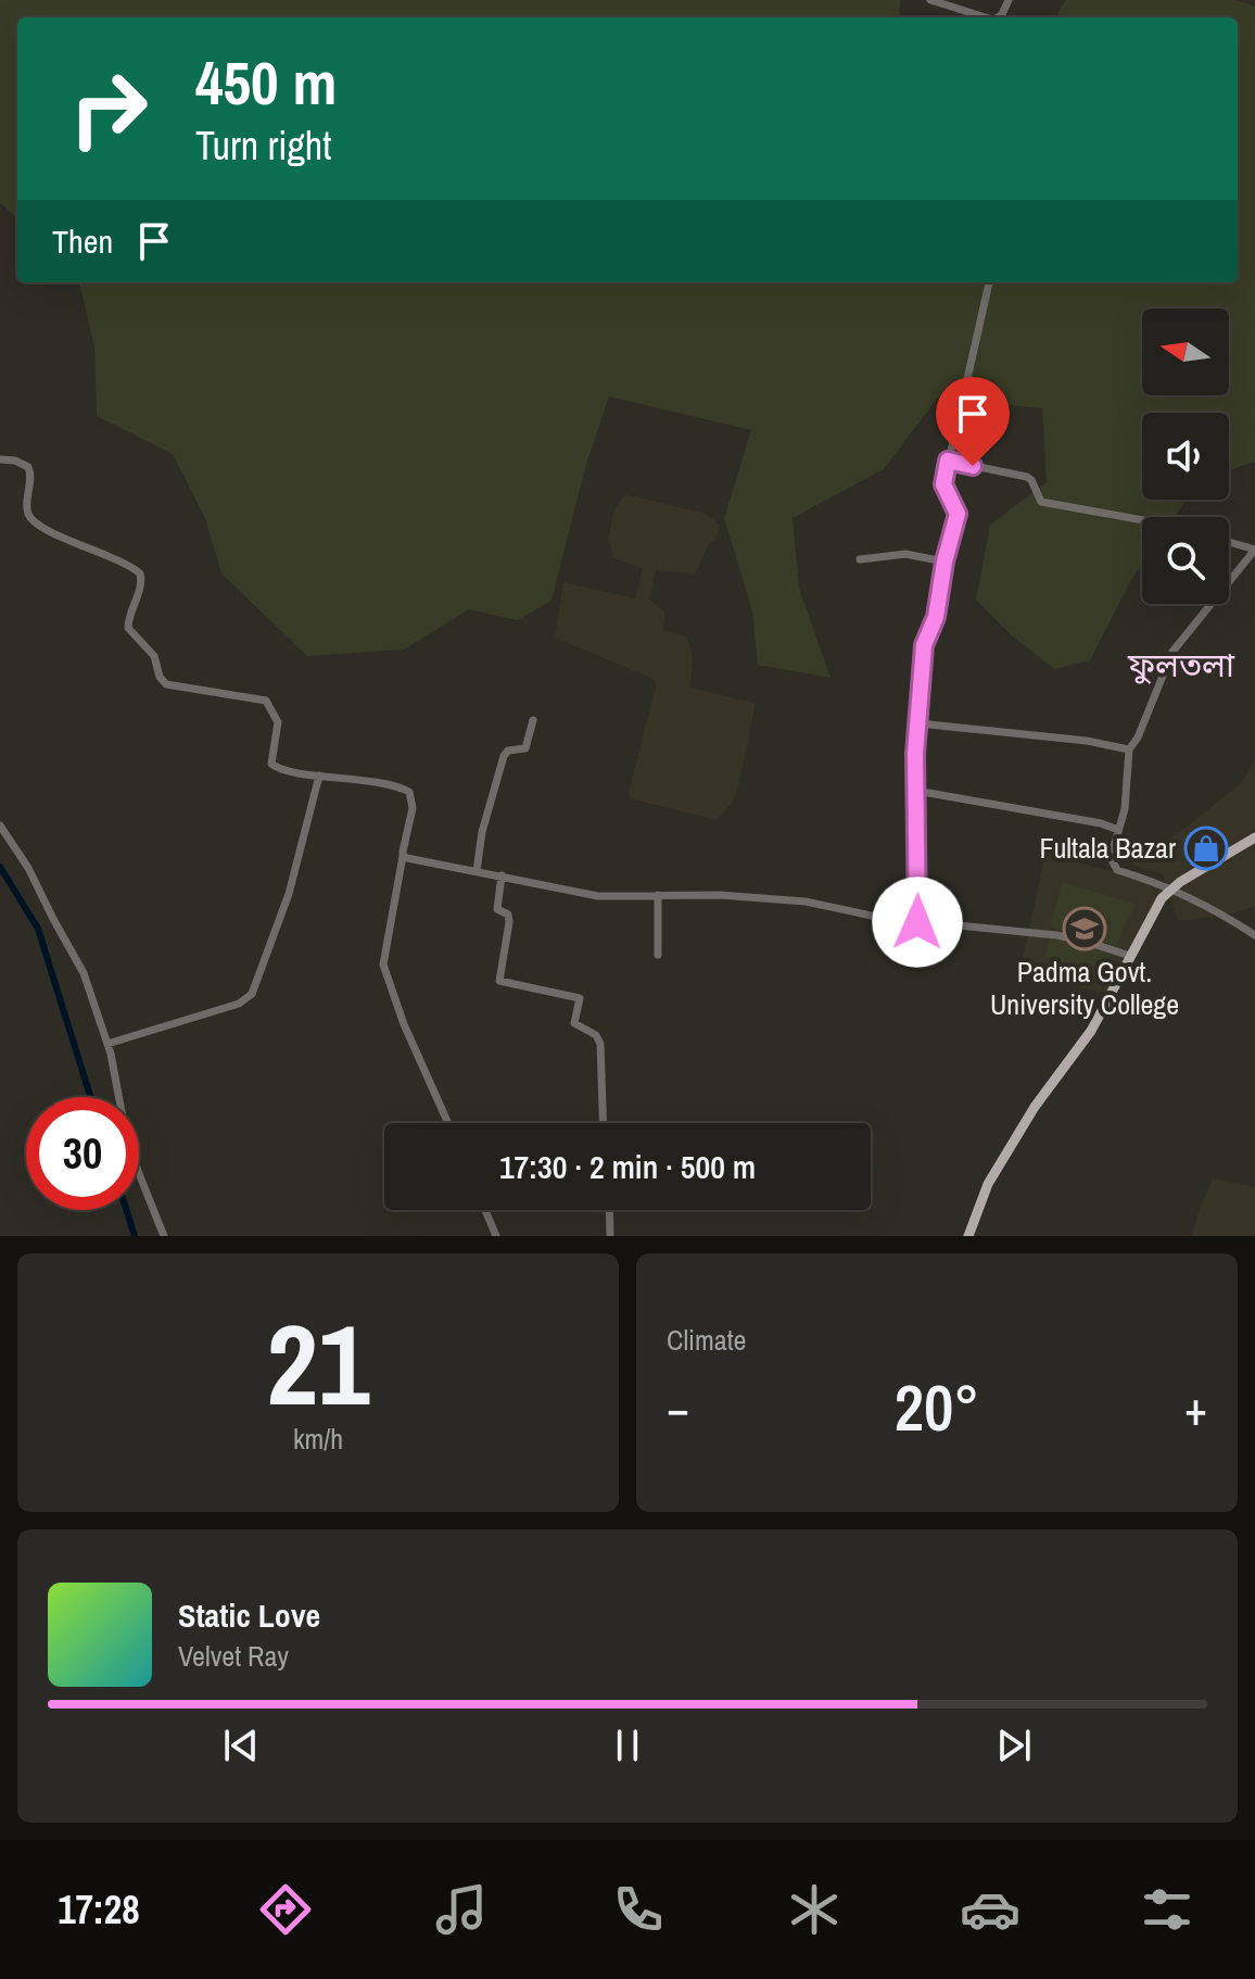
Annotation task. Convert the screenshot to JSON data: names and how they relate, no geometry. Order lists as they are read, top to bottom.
{
  "districts": ["ফুলতলা"],
  "places": {
    "shop": ["Fultala Bazar"],
    "school or university": ["Padma Govt. University College"]
  },
  "north": "left",
  "page": {
    "turn": ["450 m", "Turn right"],
    "then": "Then",
    "limit": "30",
    "trip": "17:30 · 2 min · 500 m",
    "tile": [
      ["21", "km/h"],
      "Climate"
    ],
    "heat": ["−", "20°", "+"],
    "song": ["Static Love", "Velvet Ray"],
    "tabs": "17:28"
  }
}
